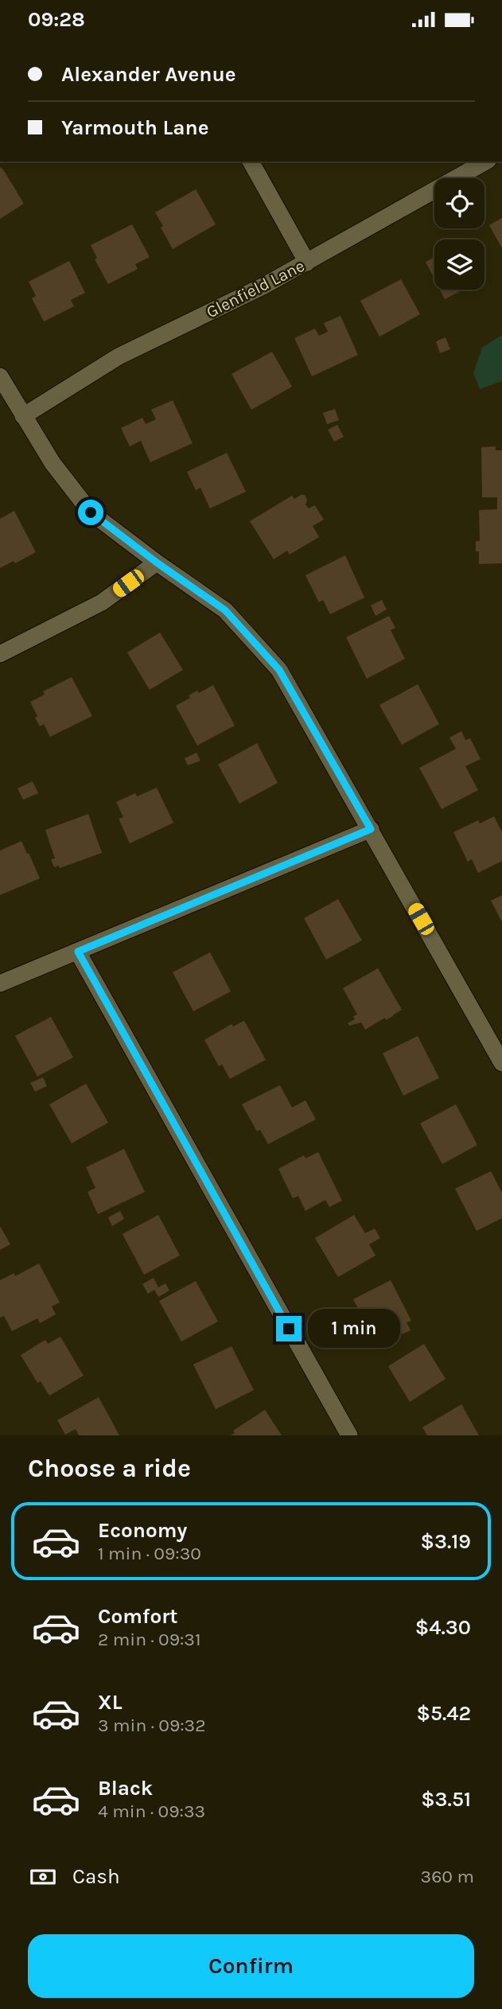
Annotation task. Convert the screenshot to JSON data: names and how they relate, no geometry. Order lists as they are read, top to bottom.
{
  "streets": {
    "street": ["Glenfield Lane"]
  },
  "page": {
    "status": "09:28",
    "banner": ["Alexander Avenue", "Yarmouth Lane"],
    "bubble": "1 min",
    "heading": "Choose a ride",
    "list": [
      {
        "name": "Economy",
        "note": "1 min · 09:30",
        "value": "$3.19"
      },
      {
        "name": "Comfort",
        "note": "2 min · 09:31",
        "value": "$4.30"
      },
      {
        "name": "XL",
        "note": "3 min · 09:32",
        "value": "$5.42"
      },
      {
        "name": "Black",
        "note": "4 min · 09:33",
        "value": "$3.51"
      }
    ],
    "pay": ["Cash", "360 m"],
    "buttons": "Confirm"
  }
}
